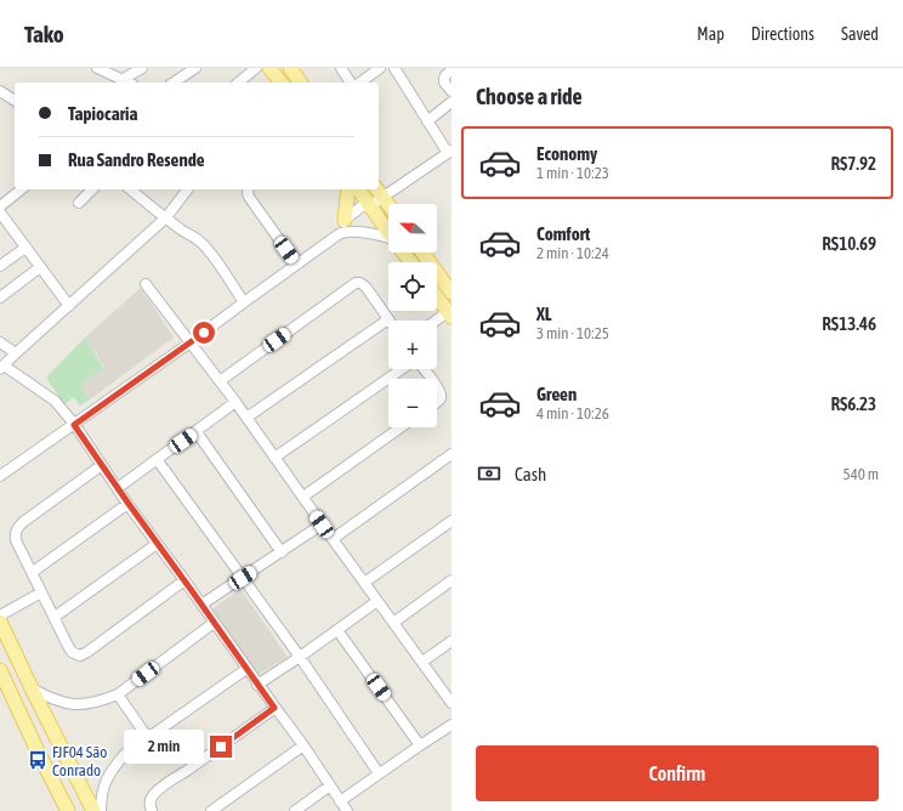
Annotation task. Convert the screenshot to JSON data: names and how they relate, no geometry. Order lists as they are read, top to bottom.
{
  "places": {
    "bus stop": ["FJF04 São Conrado"]
  },
  "north": "left",
  "page": {
    "header": "Tako",
    "nav": ["Map", "Directions", "Saved"],
    "heading": "Choose a ride",
    "banner": ["Tapiocaria", "Rua Sandro Resende"],
    "list": [
      {
        "name": "Economy",
        "note": "1 min · 10:23",
        "value": "R$7.92"
      },
      {
        "name": "Comfort",
        "note": "2 min · 10:24",
        "value": "R$10.69"
      },
      {
        "name": "XL",
        "note": "3 min · 10:25",
        "value": "R$13.46"
      },
      {
        "name": "Green",
        "note": "4 min · 10:26",
        "value": "R$6.23"
      }
    ],
    "map_buttons": ["+", "−"],
    "pay": ["Cash", "540 m"],
    "bubble": "2 min",
    "buttons": "Confirm"
  }
}
